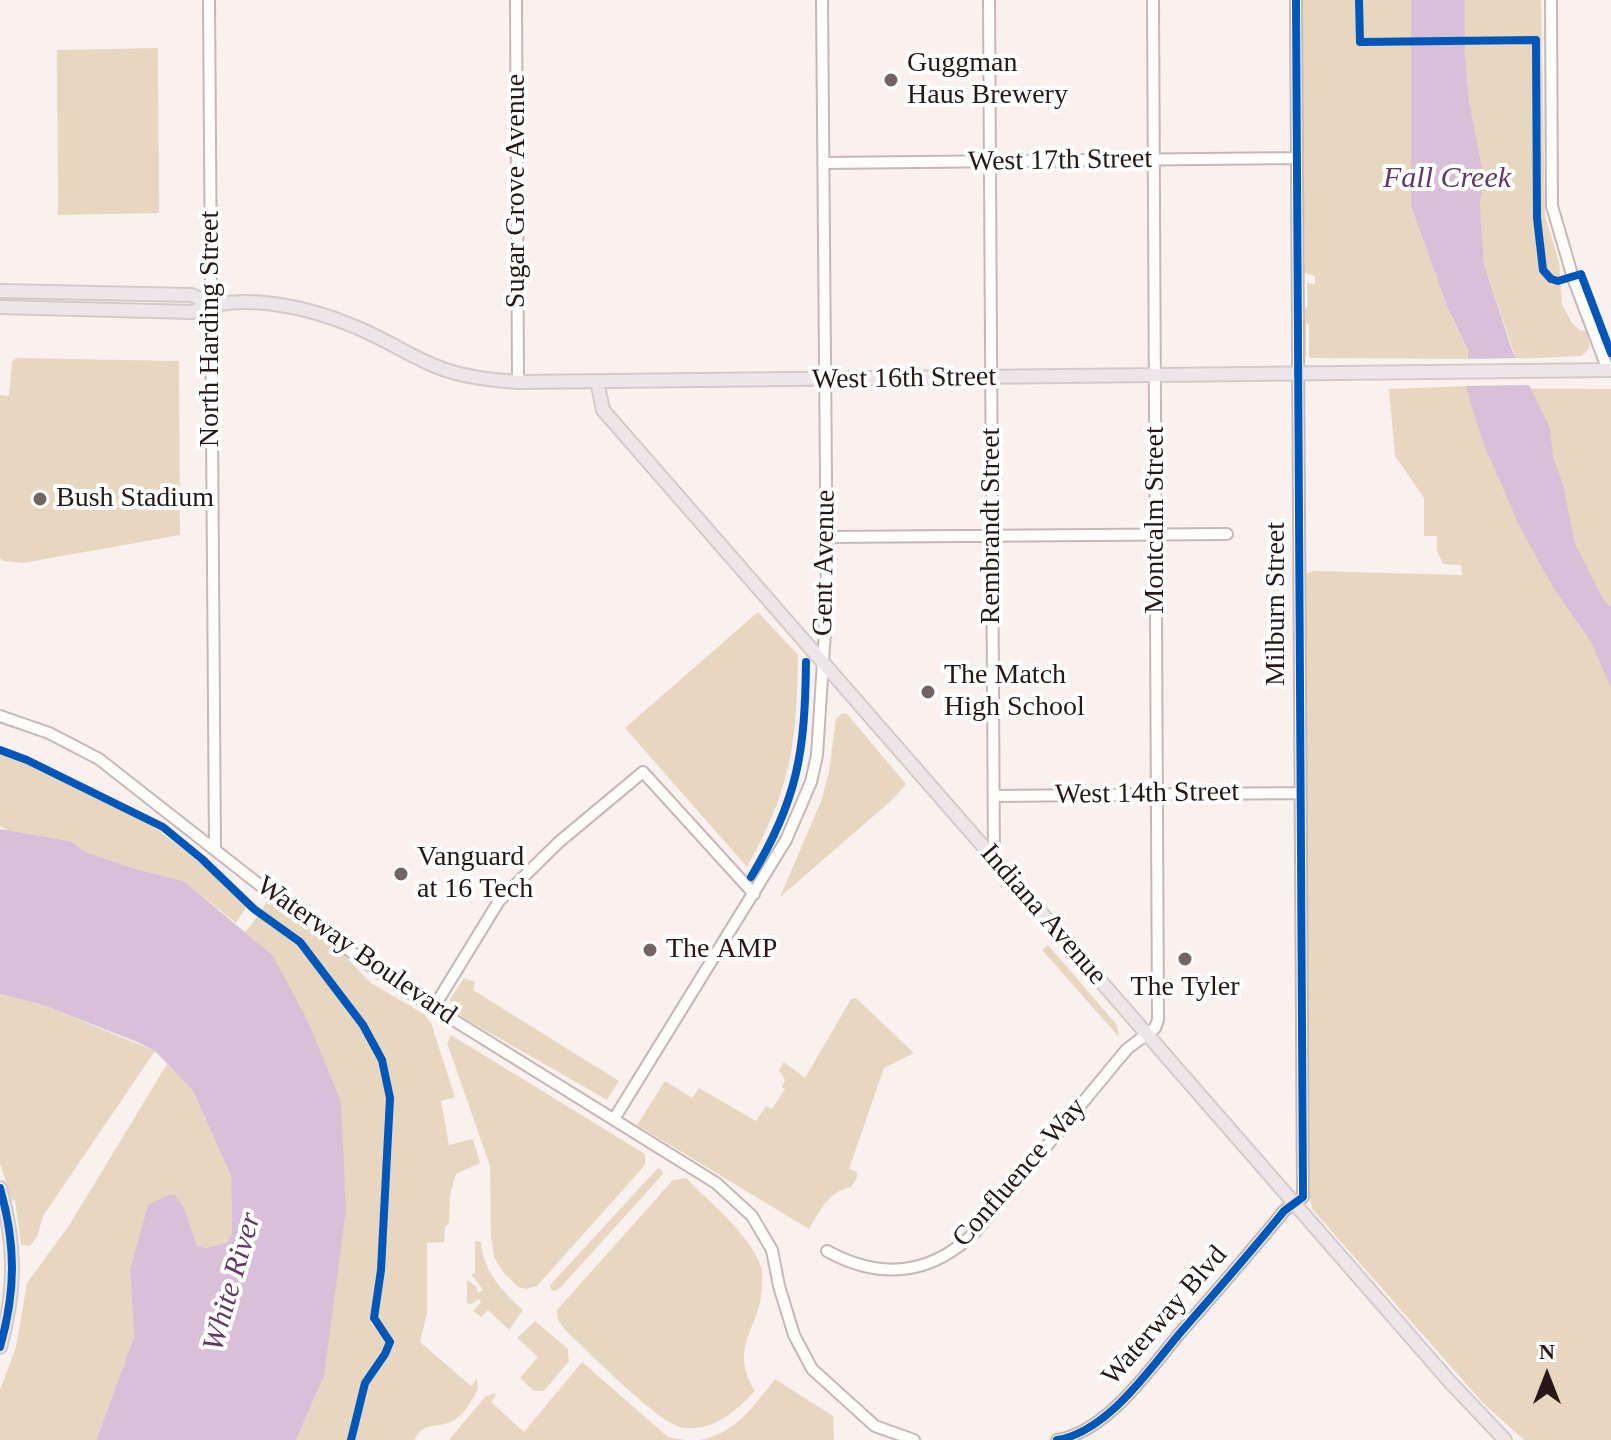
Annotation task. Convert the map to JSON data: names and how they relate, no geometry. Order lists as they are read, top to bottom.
{
  "streets": {
    "main road": ["West 16th Street", "Indiana Avenue"],
    "street": [
      "West 17th Street",
      "Sugar Grove Avenue",
      "North Harding Street",
      "Montcalm Street",
      "Rembrandt Street",
      "Gent Avenue",
      "Milburn Street",
      "West 14th Street",
      "Waterway Boulevard",
      "Confluence Way",
      "Waterway Blvd"
    ]
  },
  "crossings": [
    ["West 17th Street", "Montcalm Street"],
    ["West 17th Street", "Rembrandt Street"],
    ["West 17th Street", "Gent Avenue"],
    ["West 17th Street", "Milburn Street"],
    ["Sugar Grove Avenue", "West 16th Street"],
    ["North Harding Street", "West 16th Street"],
    ["North Harding Street", "Waterway Boulevard"],
    ["West 16th Street", "Montcalm Street"],
    ["West 16th Street", "Rembrandt Street"],
    ["West 16th Street", "Gent Avenue"],
    ["West 16th Street", "Milburn Street"],
    ["West 16th Street", "Indiana Avenue"],
    ["Montcalm Street", "West 14th Street"],
    ["Montcalm Street", "Indiana Avenue"],
    ["Montcalm Street", "Confluence Way"],
    ["Rembrandt Street", "West 14th Street"],
    ["Rembrandt Street", "Indiana Avenue"],
    ["Gent Avenue", "Indiana Avenue"],
    ["Gent Avenue", "Waterway Boulevard"],
    ["Milburn Street", "West 14th Street"],
    ["Milburn Street", "Indiana Avenue"],
    ["Milburn Street", "Waterway Blvd"],
    ["Indiana Avenue", "Confluence Way"],
    ["Indiana Avenue", "Waterway Blvd"]
  ],
  "water": ["Fall Creek", "White River"],
  "places": [
    "Guggman Haus Brewery",
    "Bush Stadium",
    "The Match High School",
    "Vanguard at 16 Tech",
    "The AMP",
    "The Tyler"
  ],
  "north": "top"
}
